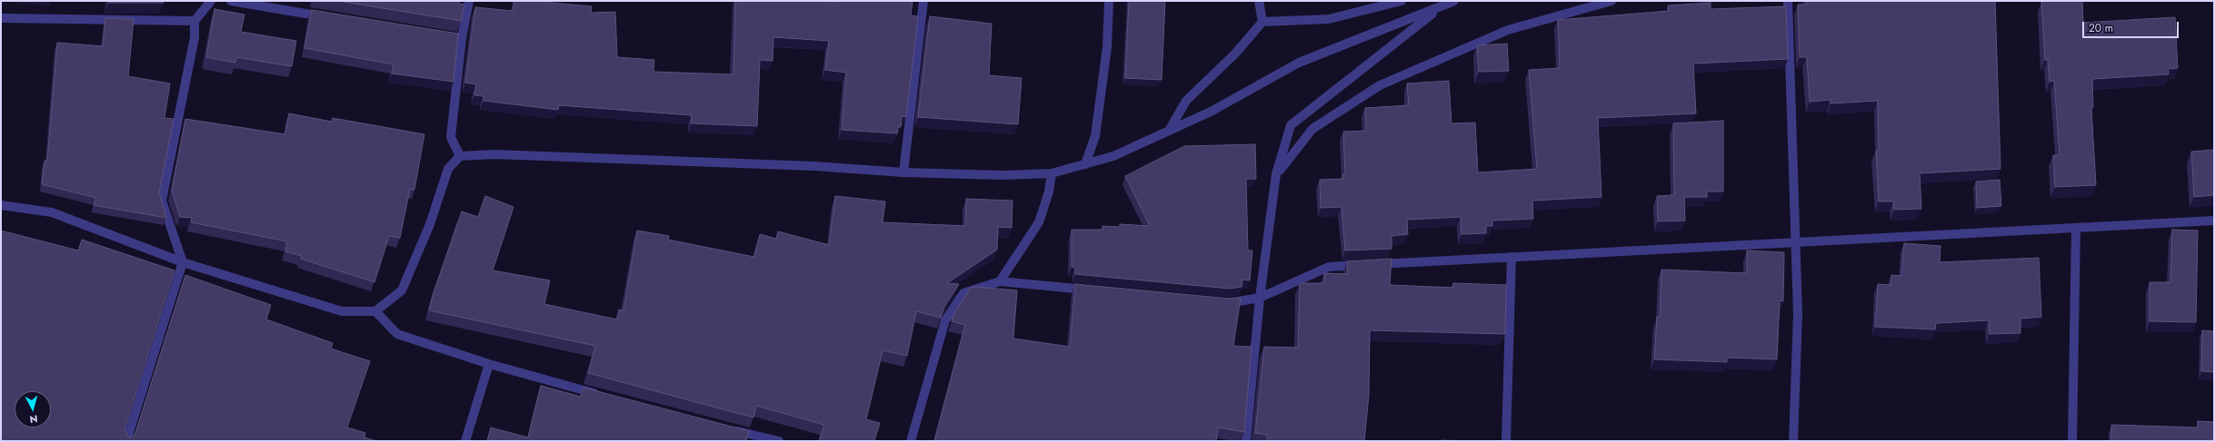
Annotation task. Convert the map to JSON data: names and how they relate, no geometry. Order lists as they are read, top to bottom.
{
  "scale_bar": "20 m",
  "north": "bottom"
}
